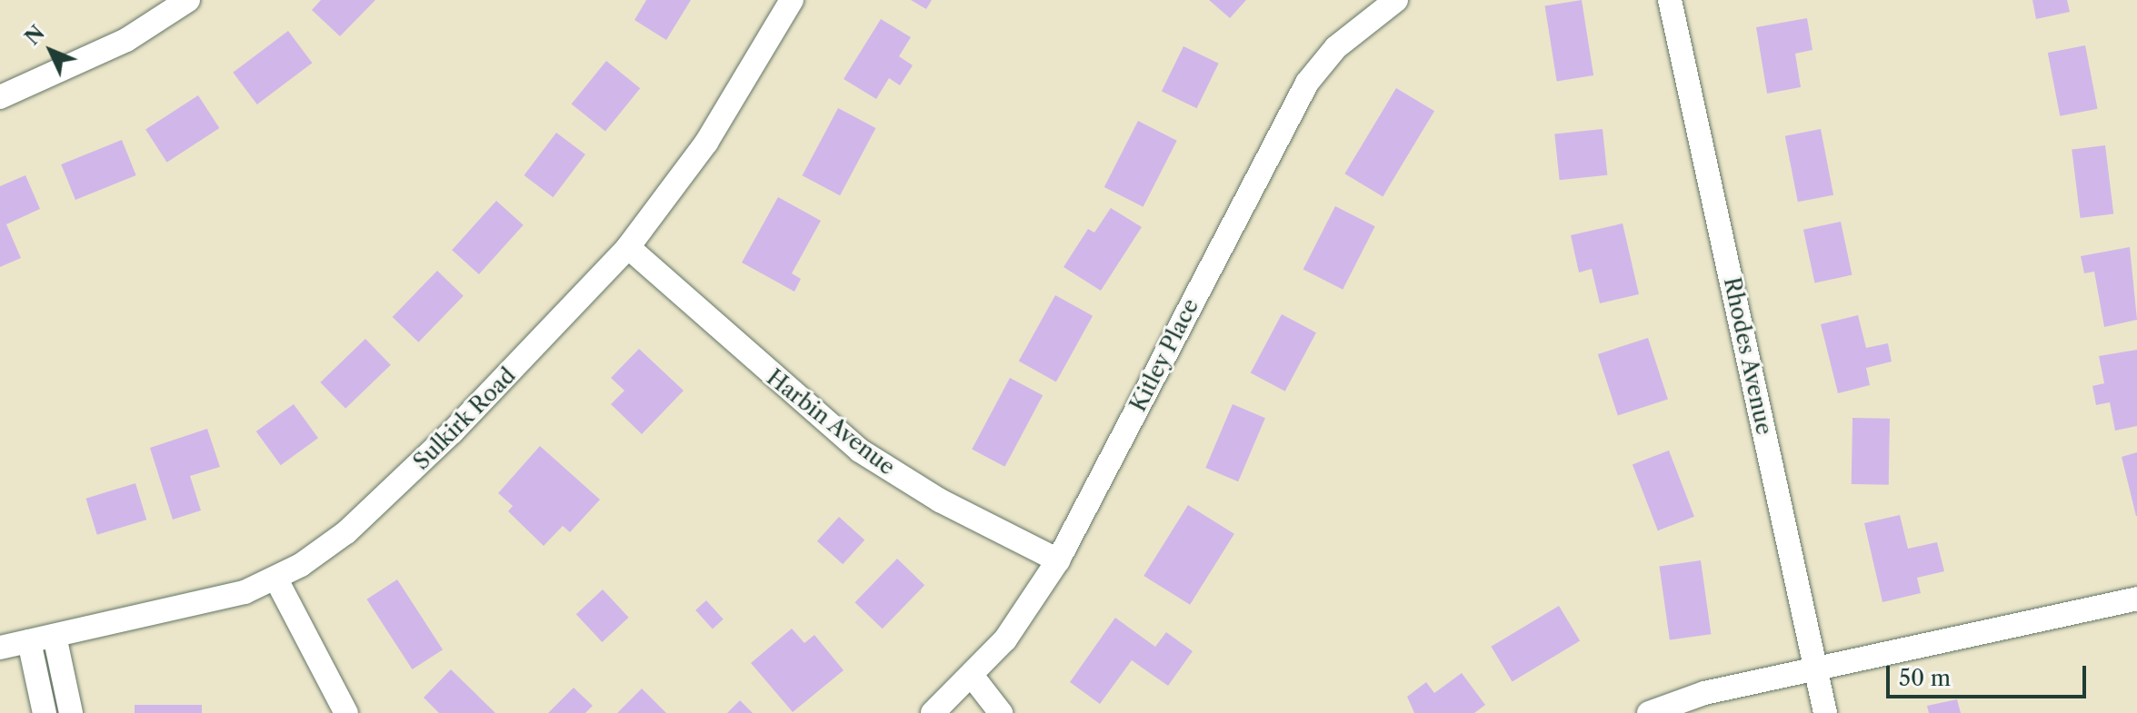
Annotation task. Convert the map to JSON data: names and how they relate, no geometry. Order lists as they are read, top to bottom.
{
  "streets": {
    "street": [
      "Kitley Place",
      "Rhodes Avenue",
      "Sulkirk Road",
      "Harbin Avenue"
    ]
  },
  "crossings": [
    ["Kitley Place", "Harbin Avenue"],
    ["Sulkirk Road", "Harbin Avenue"]
  ],
  "scale_bar": "50 m",
  "north": "top left"
}
